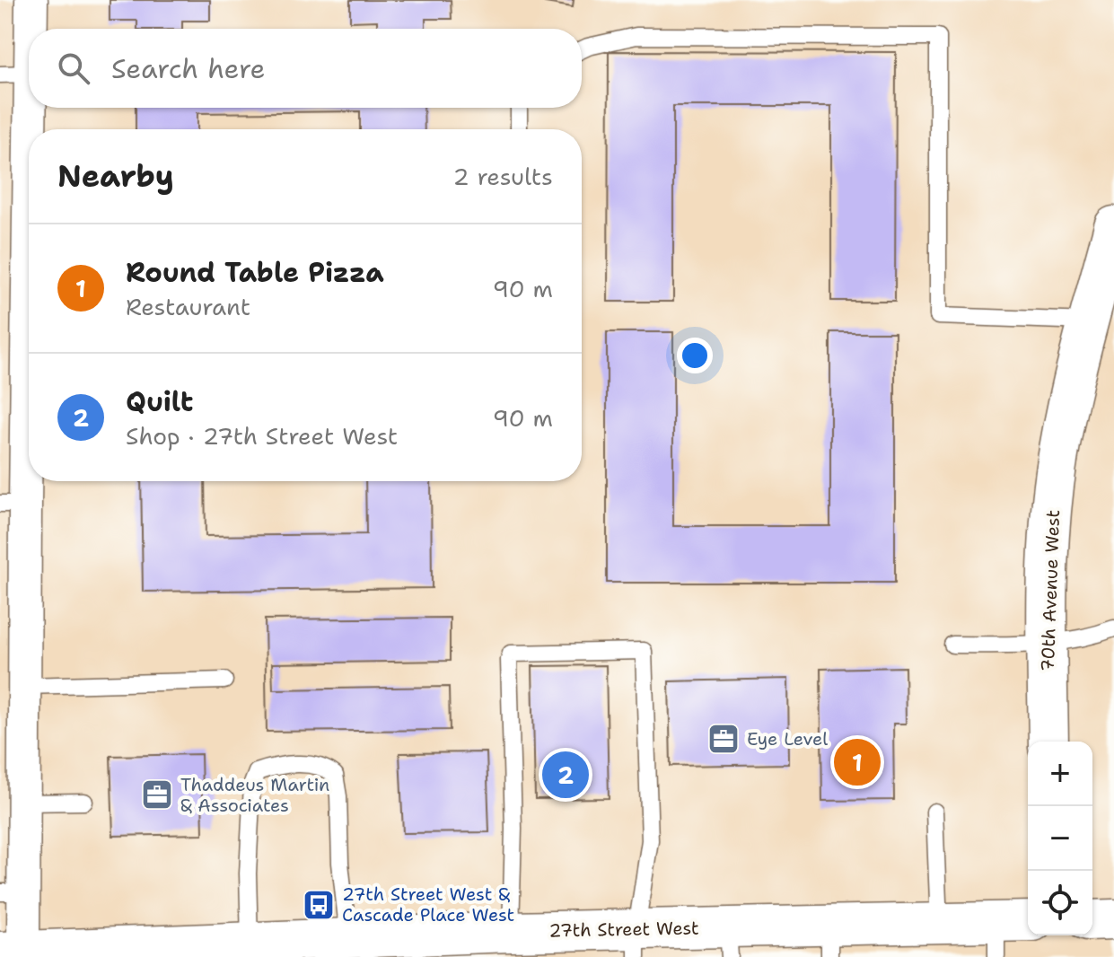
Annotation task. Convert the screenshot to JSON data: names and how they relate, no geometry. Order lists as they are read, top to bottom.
{
  "streets": {
    "main road": ["70th Avenue West", "27th Street West"]
  },
  "places": {
    "office": ["Eye Level", "Thaddeus Martin & Associates"],
    "bus stop": ["27th Street West & Cascade Place West"]
  },
  "page": {
    "search": "Search here",
    "heading": ["Nearby", "2 results"],
    "list": [
      {
        "mark": "1",
        "name": "Round Table Pizza",
        "note": "Restaurant",
        "value": "90 m"
      },
      {
        "mark": "2",
        "name": "Quilt",
        "note": "Shop · 27th Street West",
        "value": "90 m"
      }
    ],
    "pins": ["1", "2"],
    "map_buttons": ["+", "−"]
  }
}
